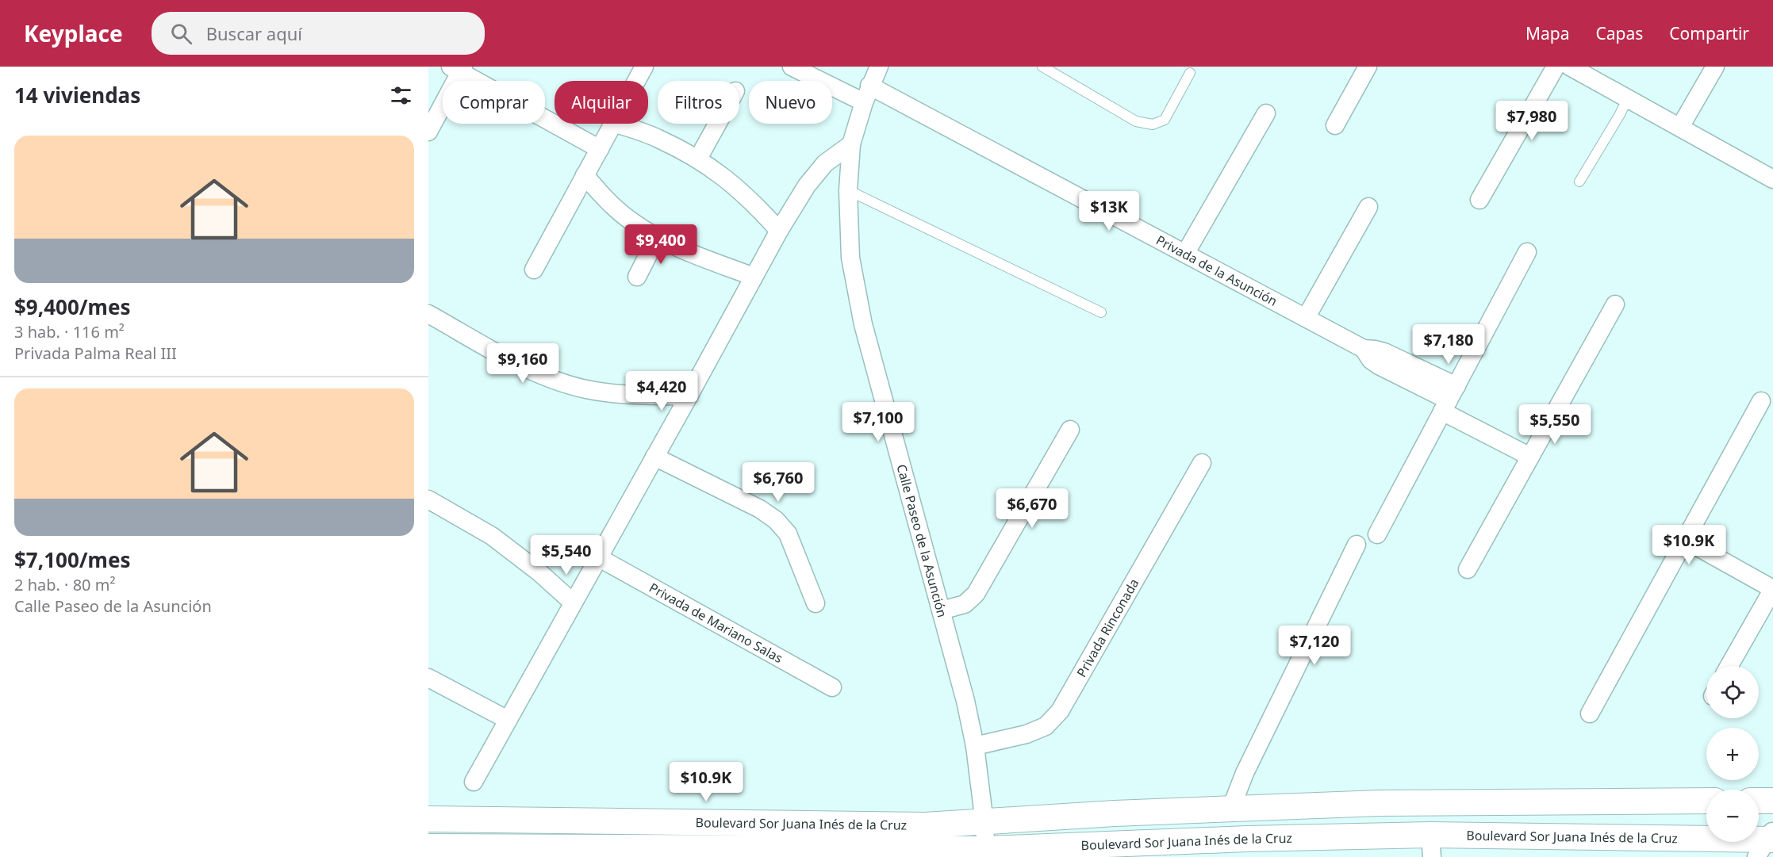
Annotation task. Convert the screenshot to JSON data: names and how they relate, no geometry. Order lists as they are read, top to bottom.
{
  "streets": {
    "main road": ["Boulevard Sor Juana Inés de la Cruz"],
    "street": [
      "Privada de la Asunción",
      "Calle Paseo de la Asunción",
      "Privada de Mariano Salas",
      "Privada Rinconada"
    ]
  },
  "crossings": [
    ["Privada de la Asunción", "Calle Paseo de la Asunción"],
    ["Calle Paseo de la Asunción", "Privada Rinconada"],
    ["Calle Paseo de la Asunción", "Boulevard Sor Juana Inés de la Cruz"]
  ],
  "page": {
    "header": "Keyplace",
    "search": "Buscar aquí",
    "nav": ["Mapa", "Capas", "Compartir"],
    "heading": "14 viviendas",
    "chip": [
      "Comprar",
      "Alquilar",
      "Filtros",
      "Nuevo"
    ],
    "price": [
      "$7,980",
      "$13K",
      "$9,400",
      "$7,180",
      "$9,160",
      "$4,420",
      "$7,100",
      "$5,550",
      "$6,760",
      "$6,670",
      "$10.9K",
      "$5,540",
      "$7,120",
      "$10.9K"
    ],
    "list": [
      {
        "name": "$9,400/mes",
        "note": "3 hab. · 116 m² · Privada Palma Real III"
      },
      {
        "name": "$7,100/mes",
        "note": "2 hab. · 80 m² · Calle Paseo de la Asunción"
      }
    ],
    "map_buttons": ["+", "−"]
  }
}
